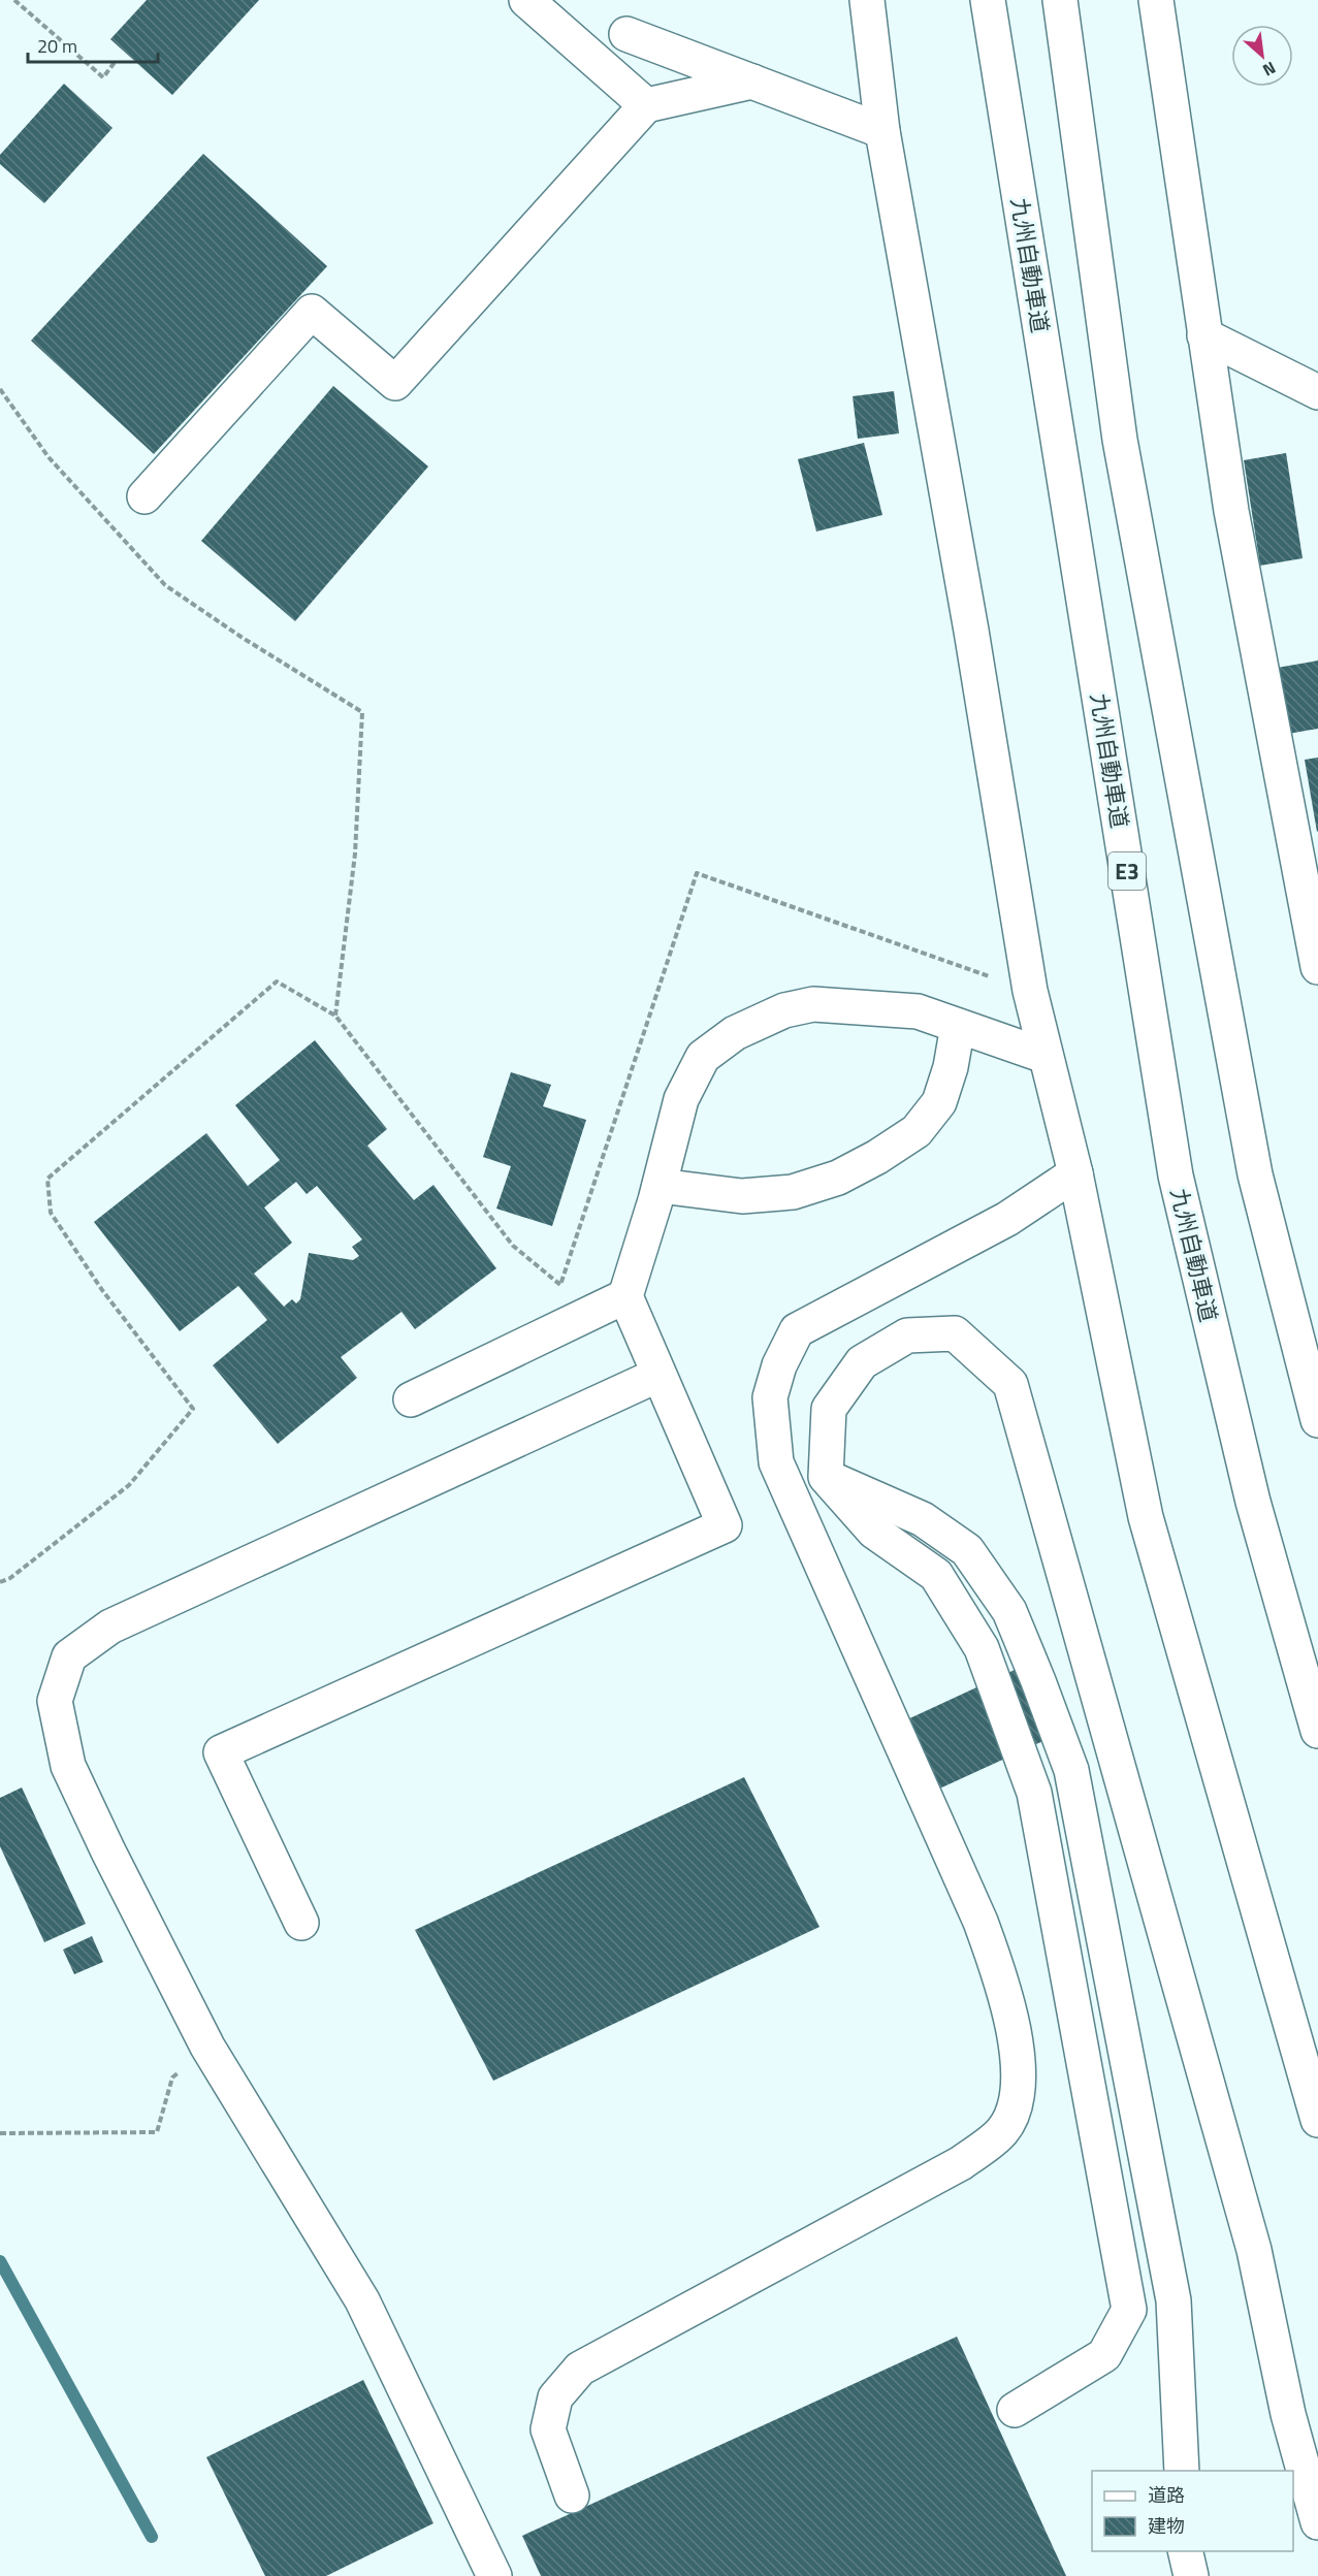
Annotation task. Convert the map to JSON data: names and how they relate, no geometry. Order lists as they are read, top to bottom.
{
  "streets": {
    "main road": ["九州自動車道", "E3"]
  },
  "legend": ["道路", "建物"],
  "scale_bar": "20 m",
  "north": "bottom right"
}
